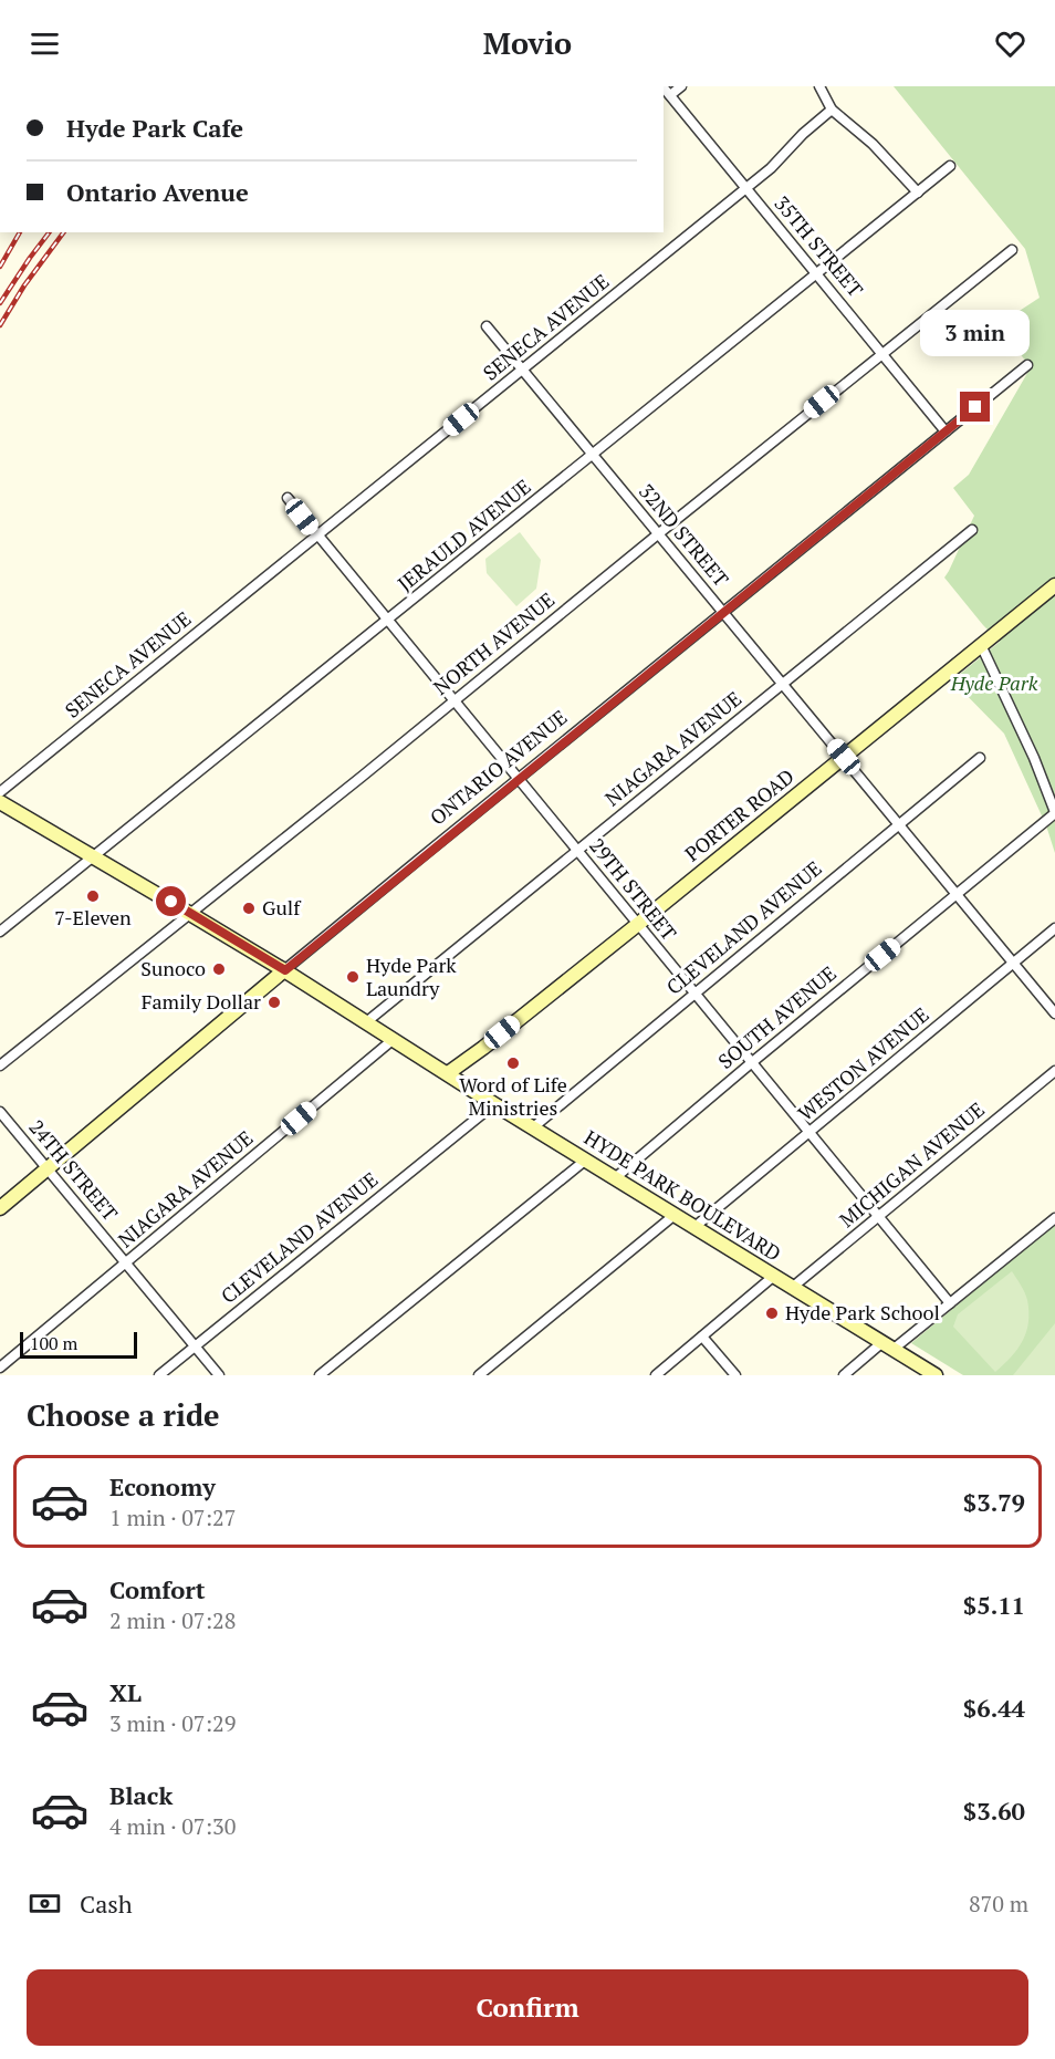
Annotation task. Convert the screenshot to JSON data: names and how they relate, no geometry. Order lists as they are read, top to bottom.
{
  "streets": {
    "main road": ["ONTARIO AVENUE", "PORTER ROAD", "HYDE PARK BOULEVARD"],
    "street": [
      "35TH STREET",
      "SENECA AVENUE",
      "JERAULD AVENUE",
      "32ND STREET",
      "NORTH AVENUE",
      "NIAGARA AVENUE",
      "29TH STREET",
      "CLEVELAND AVENUE",
      "SOUTH AVENUE",
      "WESTON AVENUE",
      "MICHIGAN AVENUE",
      "24TH STREET"
    ]
  },
  "crossings": [
    ["35TH STREET", "SENECA AVENUE"],
    ["35TH STREET", "JERAULD AVENUE"],
    ["35TH STREET", "NORTH AVENUE"],
    ["35TH STREET", "ONTARIO AVENUE"],
    ["SENECA AVENUE", "32ND STREET"],
    ["SENECA AVENUE", "29TH STREET"],
    ["JERAULD AVENUE", "32ND STREET"],
    ["JERAULD AVENUE", "29TH STREET"],
    ["JERAULD AVENUE", "HYDE PARK BOULEVARD"],
    ["32ND STREET", "NORTH AVENUE"],
    ["32ND STREET", "NIAGARA AVENUE"],
    ["32ND STREET", "ONTARIO AVENUE"],
    ["32ND STREET", "PORTER ROAD"],
    ["32ND STREET", "CLEVELAND AVENUE"],
    ["32ND STREET", "SOUTH AVENUE"],
    ["32ND STREET", "WESTON AVENUE"],
    ["NORTH AVENUE", "29TH STREET"],
    ["NORTH AVENUE", "HYDE PARK BOULEVARD"],
    ["NIAGARA AVENUE", "29TH STREET"],
    ["NIAGARA AVENUE", "24TH STREET"],
    ["NIAGARA AVENUE", "HYDE PARK BOULEVARD"],
    ["ONTARIO AVENUE", "29TH STREET"],
    ["ONTARIO AVENUE", "24TH STREET"],
    ["ONTARIO AVENUE", "HYDE PARK BOULEVARD"],
    ["PORTER ROAD", "29TH STREET"],
    ["PORTER ROAD", "HYDE PARK BOULEVARD"],
    ["29TH STREET", "CLEVELAND AVENUE"],
    ["29TH STREET", "SOUTH AVENUE"],
    ["29TH STREET", "WESTON AVENUE"],
    ["29TH STREET", "MICHIGAN AVENUE"],
    ["CLEVELAND AVENUE", "24TH STREET"],
    ["CLEVELAND AVENUE", "HYDE PARK BOULEVARD"],
    ["SOUTH AVENUE", "HYDE PARK BOULEVARD"],
    ["WESTON AVENUE", "HYDE PARK BOULEVARD"],
    ["MICHIGAN AVENUE", "HYDE PARK BOULEVARD"]
  ],
  "parks": ["Hyde Park"],
  "places": [
    "7-Eleven",
    "Gulf",
    "Sunoco",
    "Hyde Park Laundry",
    "Family Dollar",
    "Word of Life Ministries",
    "Hyde Park School"
  ],
  "scale_bar": "100 m",
  "page": {
    "header": "Movio",
    "banner": ["Hyde Park Cafe", "Ontario Avenue"],
    "bubble": "3 min",
    "scale": "100 m",
    "heading": "Choose a ride",
    "list": [
      {
        "name": "Economy",
        "note": "1 min · 07:27",
        "value": "$3.79"
      },
      {
        "name": "Comfort",
        "note": "2 min · 07:28",
        "value": "$5.11"
      },
      {
        "name": "XL",
        "note": "3 min · 07:29",
        "value": "$6.44"
      },
      {
        "name": "Black",
        "note": "4 min · 07:30",
        "value": "$3.60"
      }
    ],
    "pay": ["Cash", "870 m"],
    "buttons": "Confirm"
  }
}
